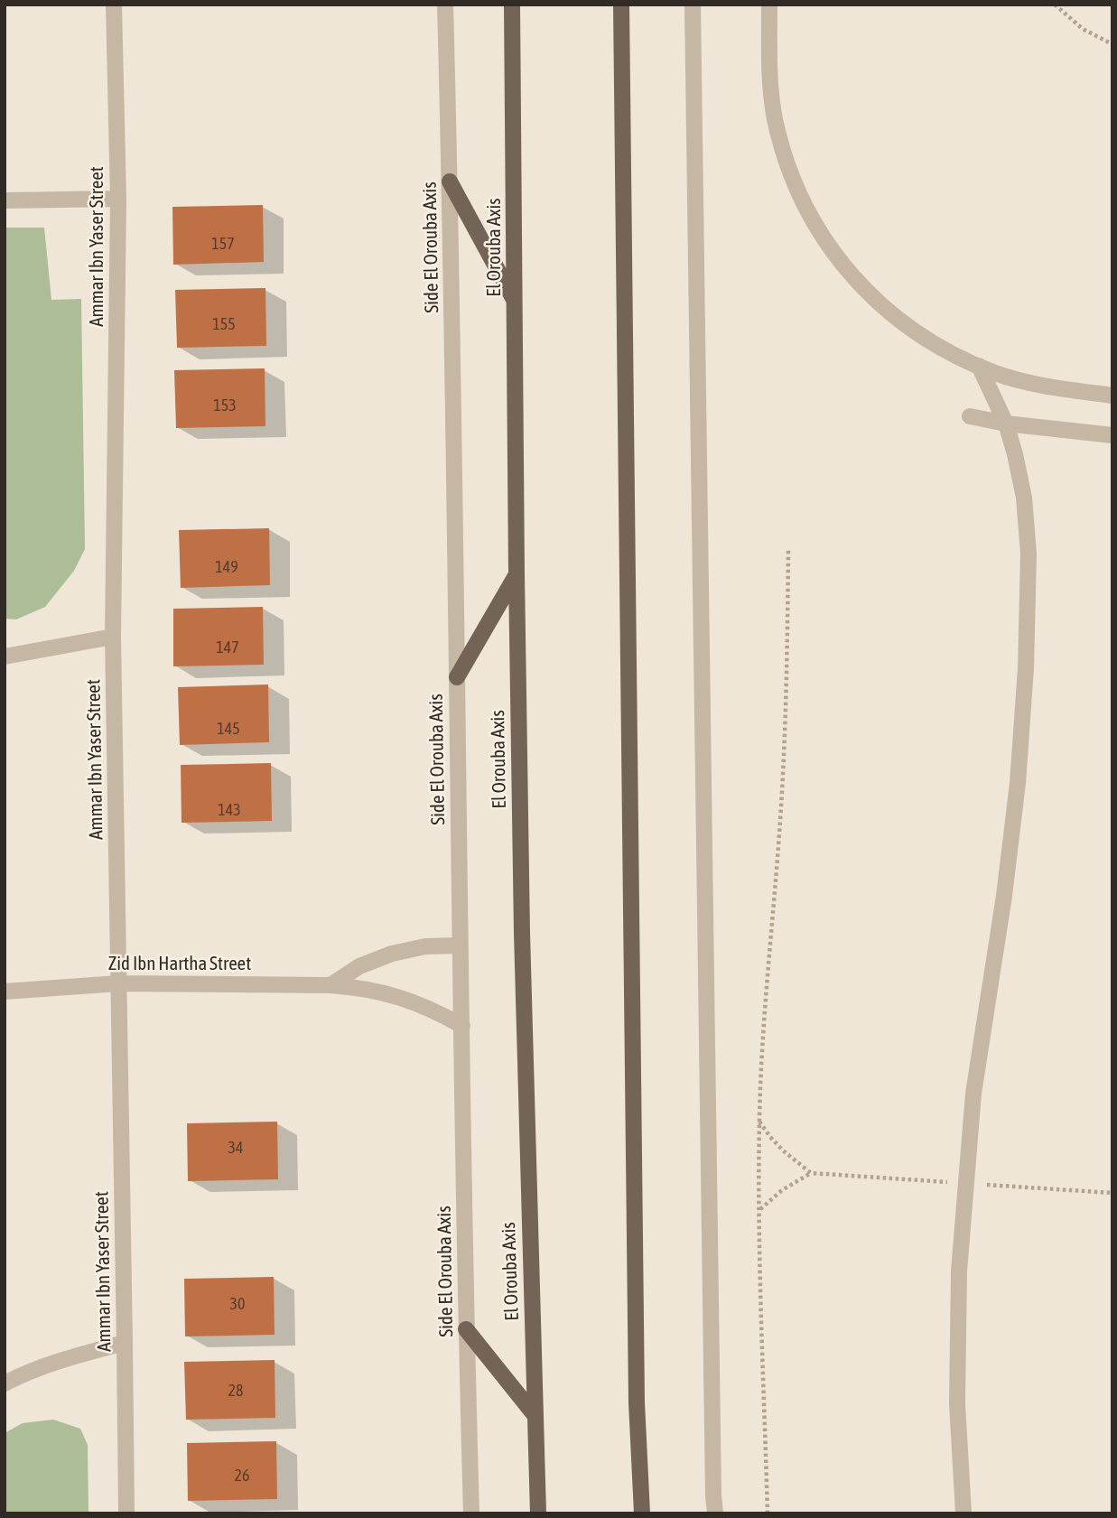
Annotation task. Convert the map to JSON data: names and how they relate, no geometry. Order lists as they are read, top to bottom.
{
  "streets": {
    "main road": ["El Orouba Axis"],
    "street": ["Ammar Ibn Yaser Street", "Side El Orouba Axis", "Zid Ibn Hartha Street"]
  },
  "crossings": [
    ["Ammar Ibn Yaser Street", "Zid Ibn Hartha Street"],
    ["Side El Orouba Axis", "Zid Ibn Hartha Street"]
  ],
  "house_numbers": [
    "157",
    "155",
    "153",
    "149",
    "147",
    "145",
    "143",
    "34",
    "30",
    "28",
    "26"
  ]
}
